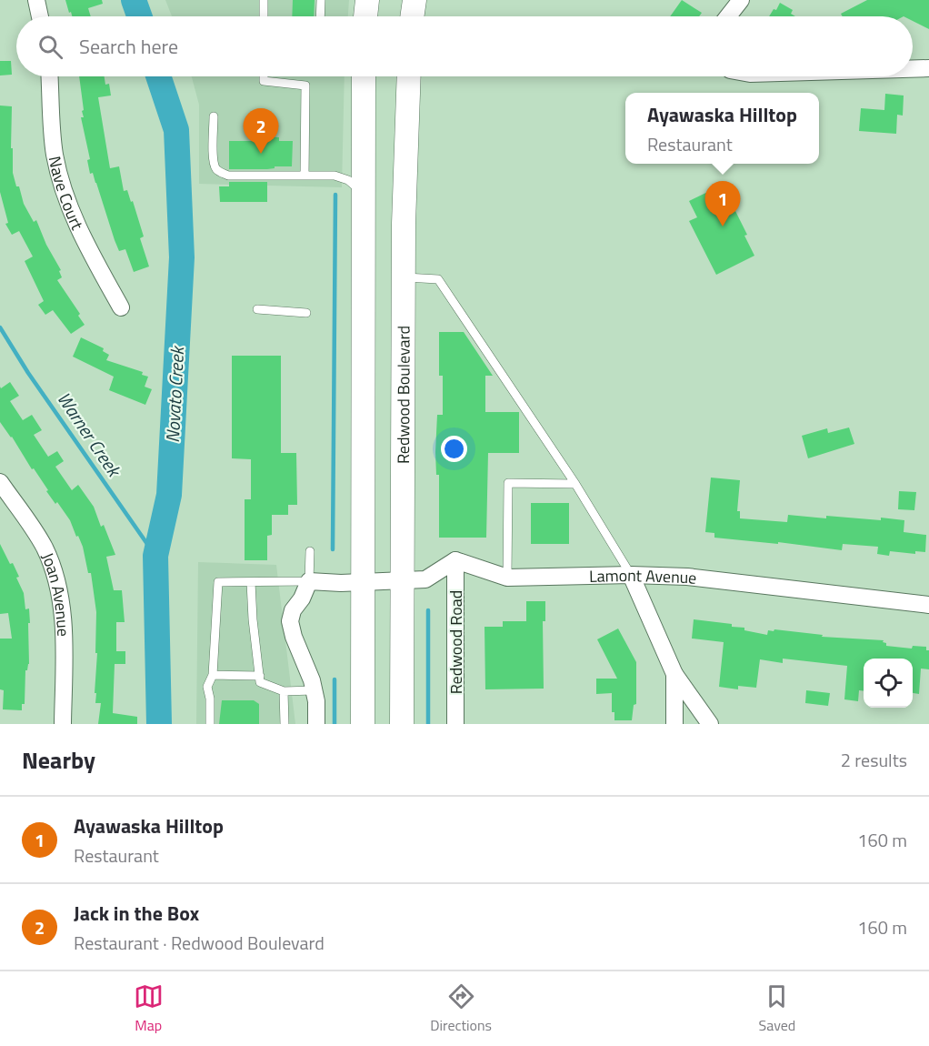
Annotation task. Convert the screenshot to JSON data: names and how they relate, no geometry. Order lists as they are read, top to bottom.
{
  "streets": {
    "main road": ["Redwood Boulevard"],
    "street": [
      "Nave Court",
      "Lamont Avenue",
      "Joan Avenue",
      "Redwood Road"
    ]
  },
  "crossings": [
    ["Lamont Avenue", "Redwood Road"]
  ],
  "water": ["Novato Creek", "Warner Creek"],
  "page": {
    "search": "Search here",
    "popup": ["Ayawaska Hilltop", "Restaurant"],
    "pins": ["2", "1"],
    "heading": ["Nearby", "2 results"],
    "list": [
      {
        "mark": "1",
        "name": "Ayawaska Hilltop",
        "note": "Restaurant",
        "value": "160 m"
      },
      {
        "mark": "2",
        "name": "Jack in the Box",
        "note": "Restaurant · Redwood Boulevard",
        "value": "160 m"
      }
    ],
    "nav": ["Map", "Directions", "Saved"]
  }
}
